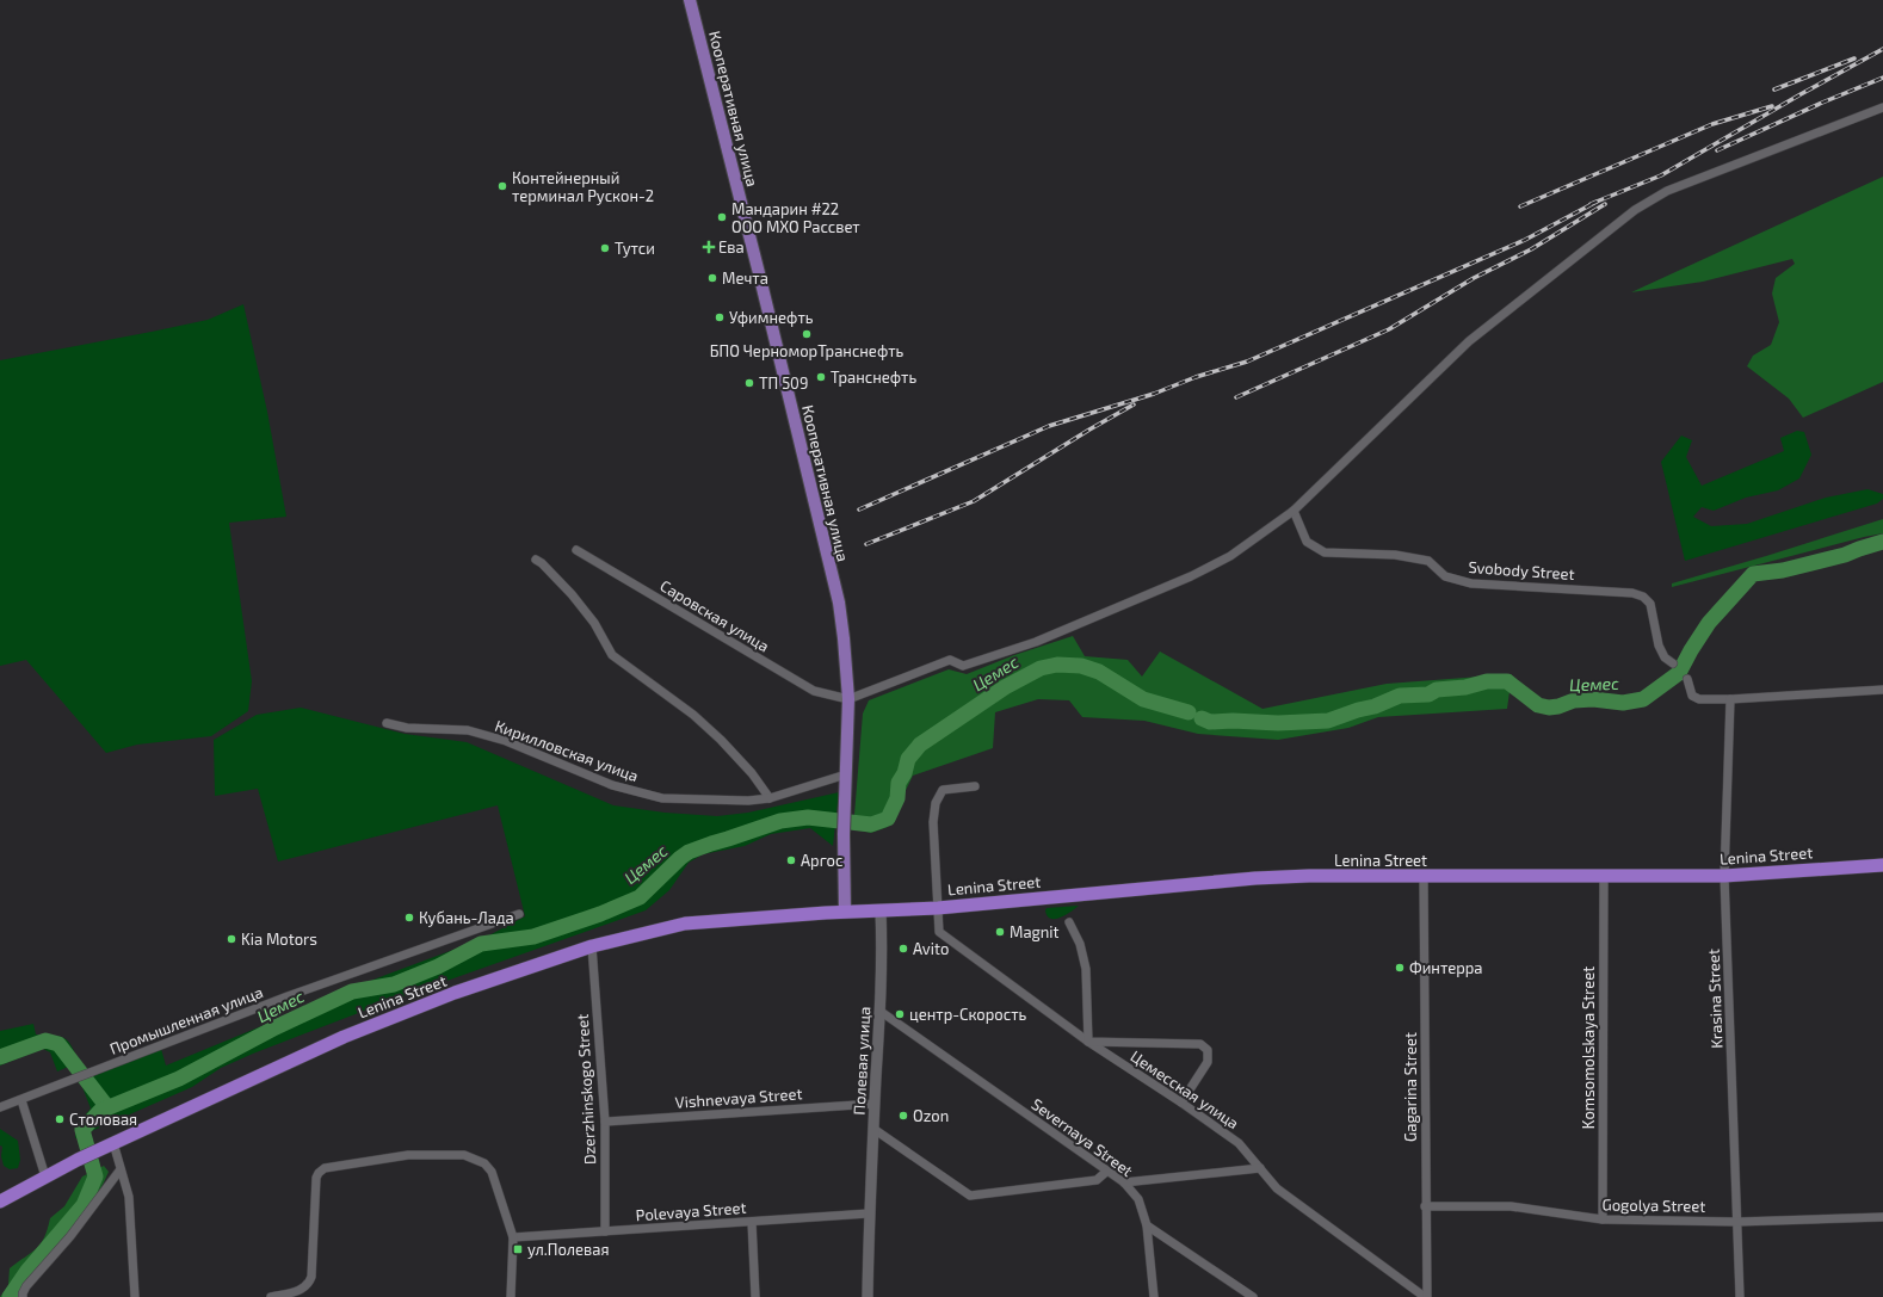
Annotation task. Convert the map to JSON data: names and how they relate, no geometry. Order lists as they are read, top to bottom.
{
  "streets": {
    "highway": ["Lenina Street"],
    "main road": ["Кооперативная улица", "Полевая улица"],
    "street": [
      "Svobody Street",
      "Саровская улица",
      "Кирилловская улица",
      "Krasina Street",
      "Промышленная улица",
      "Komsomolskaya Street",
      "Gagarina Street",
      "Dzerzhinskogo Street",
      "Цемесская улица",
      "Vishnevaya Street",
      "Severnaya Street",
      "Gogolya Street",
      "Polevaya Street"
    ]
  },
  "crossings": [
    ["Кооперативная улица", "Саровская улица"],
    ["Кооперативная улица", "Кирилловская улица"],
    ["Кооперативная улица", "Lenina Street"],
    ["Lenina Street", "Krasina Street"],
    ["Lenina Street", "Komsomolskaya Street"],
    ["Lenina Street", "Полевая улица"],
    ["Lenina Street", "Gagarina Street"],
    ["Lenina Street", "Dzerzhinskogo Street"],
    ["Lenina Street", "Цемесская улица"],
    ["Krasina Street", "Gogolya Street"],
    ["Komsomolskaya Street", "Gogolya Street"],
    ["Полевая улица", "Vishnevaya Street"],
    ["Полевая улица", "Severnaya Street"],
    ["Полевая улица", "Polevaya Street"],
    ["Gagarina Street", "Цемесская улица"],
    ["Gagarina Street", "Gogolya Street"],
    ["Dzerzhinskogo Street", "Vishnevaya Street"],
    ["Dzerzhinskogo Street", "Polevaya Street"]
  ],
  "water": ["Цемес"],
  "places": {
    "other": [
      "Контейнерный терминал Рускон-2",
      "Мандарин #22 ООО МХО Рассвет",
      "Тутси",
      "Мечта",
      "Уфимнефть",
      "БПО ЧерноморТранснефть",
      "Транснефть",
      "ТП 509",
      "Аргос",
      "Кубань-Лада",
      "Magnit",
      "Kia Motors",
      "Avito",
      "Финтерра",
      "центр-Скорость",
      "Ozon",
      "Столовая"
    ],
    "health": ["Ева"],
    "transit": ["ул.Полевая"]
  }
}
